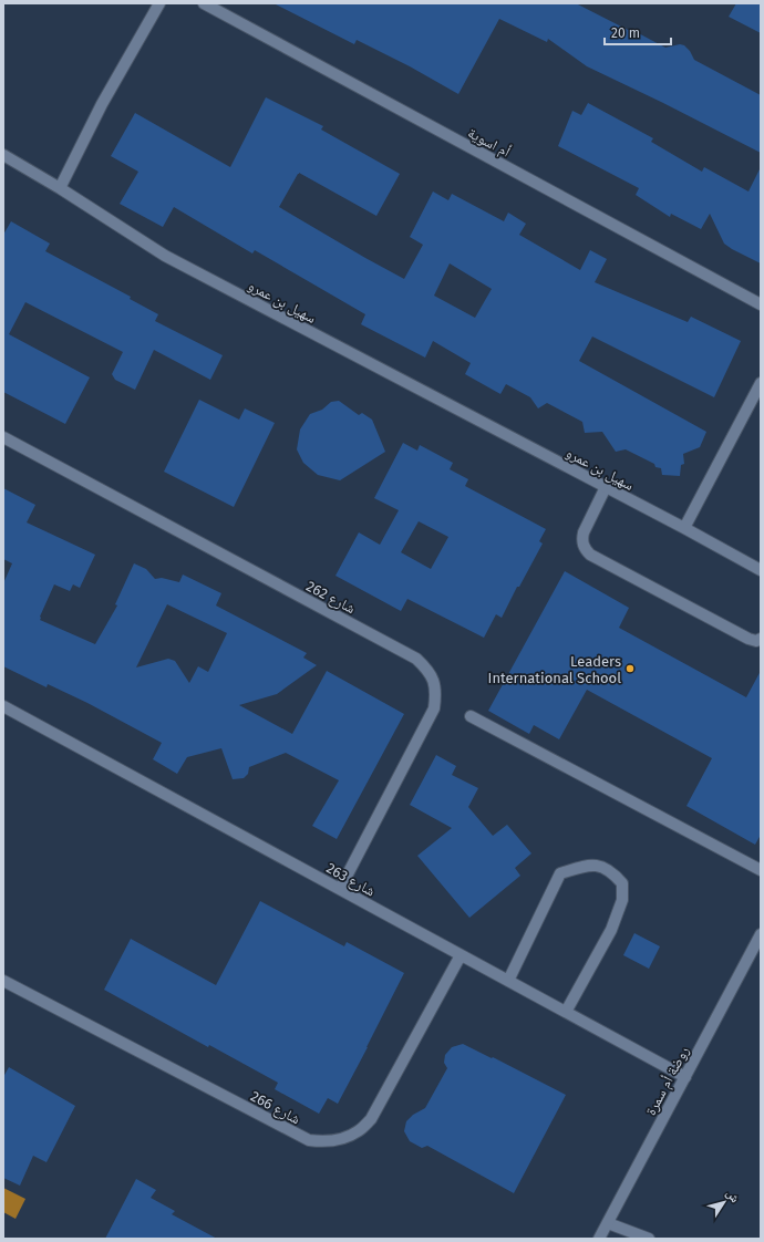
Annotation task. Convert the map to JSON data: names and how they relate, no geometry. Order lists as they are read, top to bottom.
{
  "streets": {
    "street": [
      "أم اسوية",
      "سهيل بن عمرو",
      "شارع 262",
      "شارع 263",
      "روضة أم سمرة",
      "شارع 266"
    ]
  },
  "crossings": [
    ["شارع 262", "شارع 263"],
    ["شارع 263", "روضة أم سمرة"],
    ["شارع 263", "شارع 266"]
  ],
  "places": ["Leaders International School"],
  "scale_bar": "20 m",
  "north": "top right"
}
